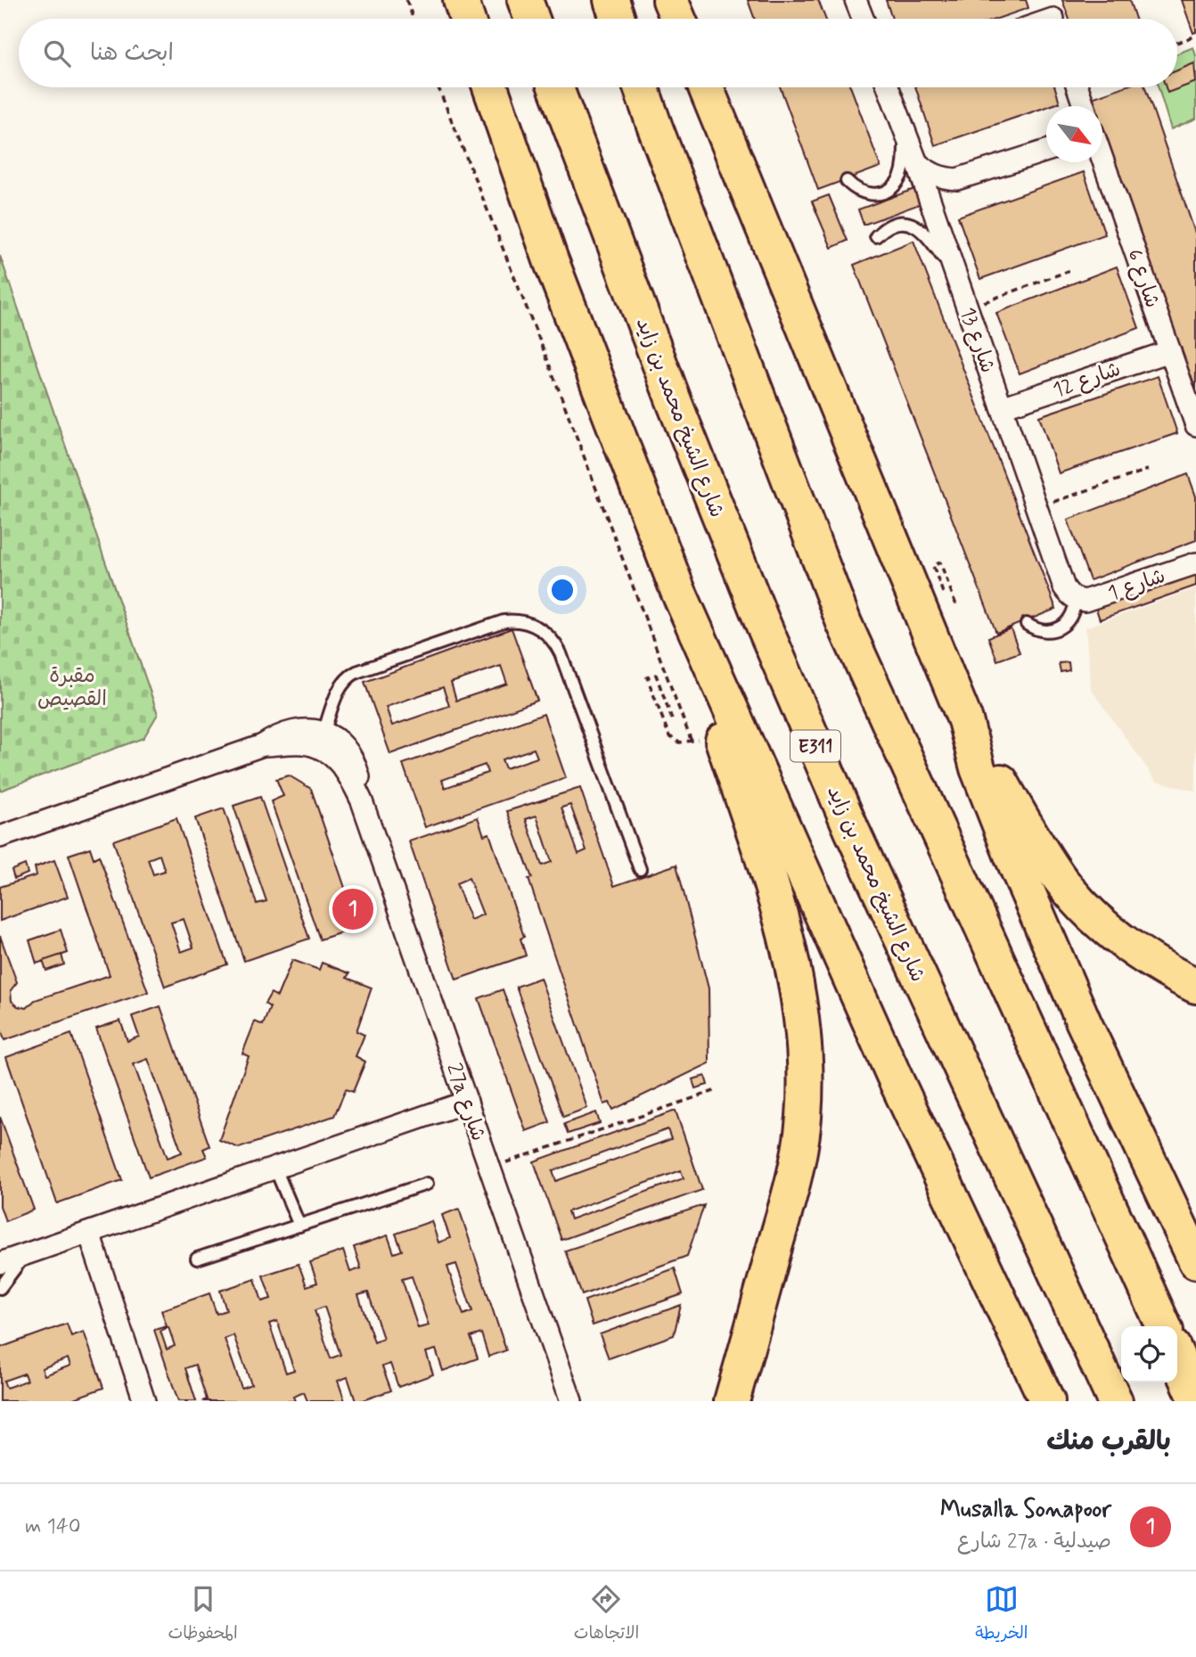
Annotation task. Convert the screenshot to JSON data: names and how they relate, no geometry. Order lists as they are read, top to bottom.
{
  "streets": {
    "highway": ["شارع الشيخ محمد بن زايد", "E311"],
    "street": [
      "شارع 6",
      "شارع 13",
      "شارع 12",
      "شارع 1",
      "27a شارع"
    ]
  },
  "crossings": [
    ["شارع 6", "شارع 12"],
    ["شارع 13", "شارع 12"],
    ["شارع 13", "شارع 1"]
  ],
  "parks": ["مقبرة القصيص"],
  "north": "bottom right",
  "page": {
    "search": "ابحث هنا",
    "pins": "1",
    "heading": "بالقرب منك",
    "list": [
      {
        "mark": "1",
        "name": "Musalla Sonapoor",
        "note": "صيدلية · 27a شارع",
        "value": "140 m"
      }
    ],
    "nav": ["الخريطة", "الاتجاهات", "المحفوظات"]
  }
}
